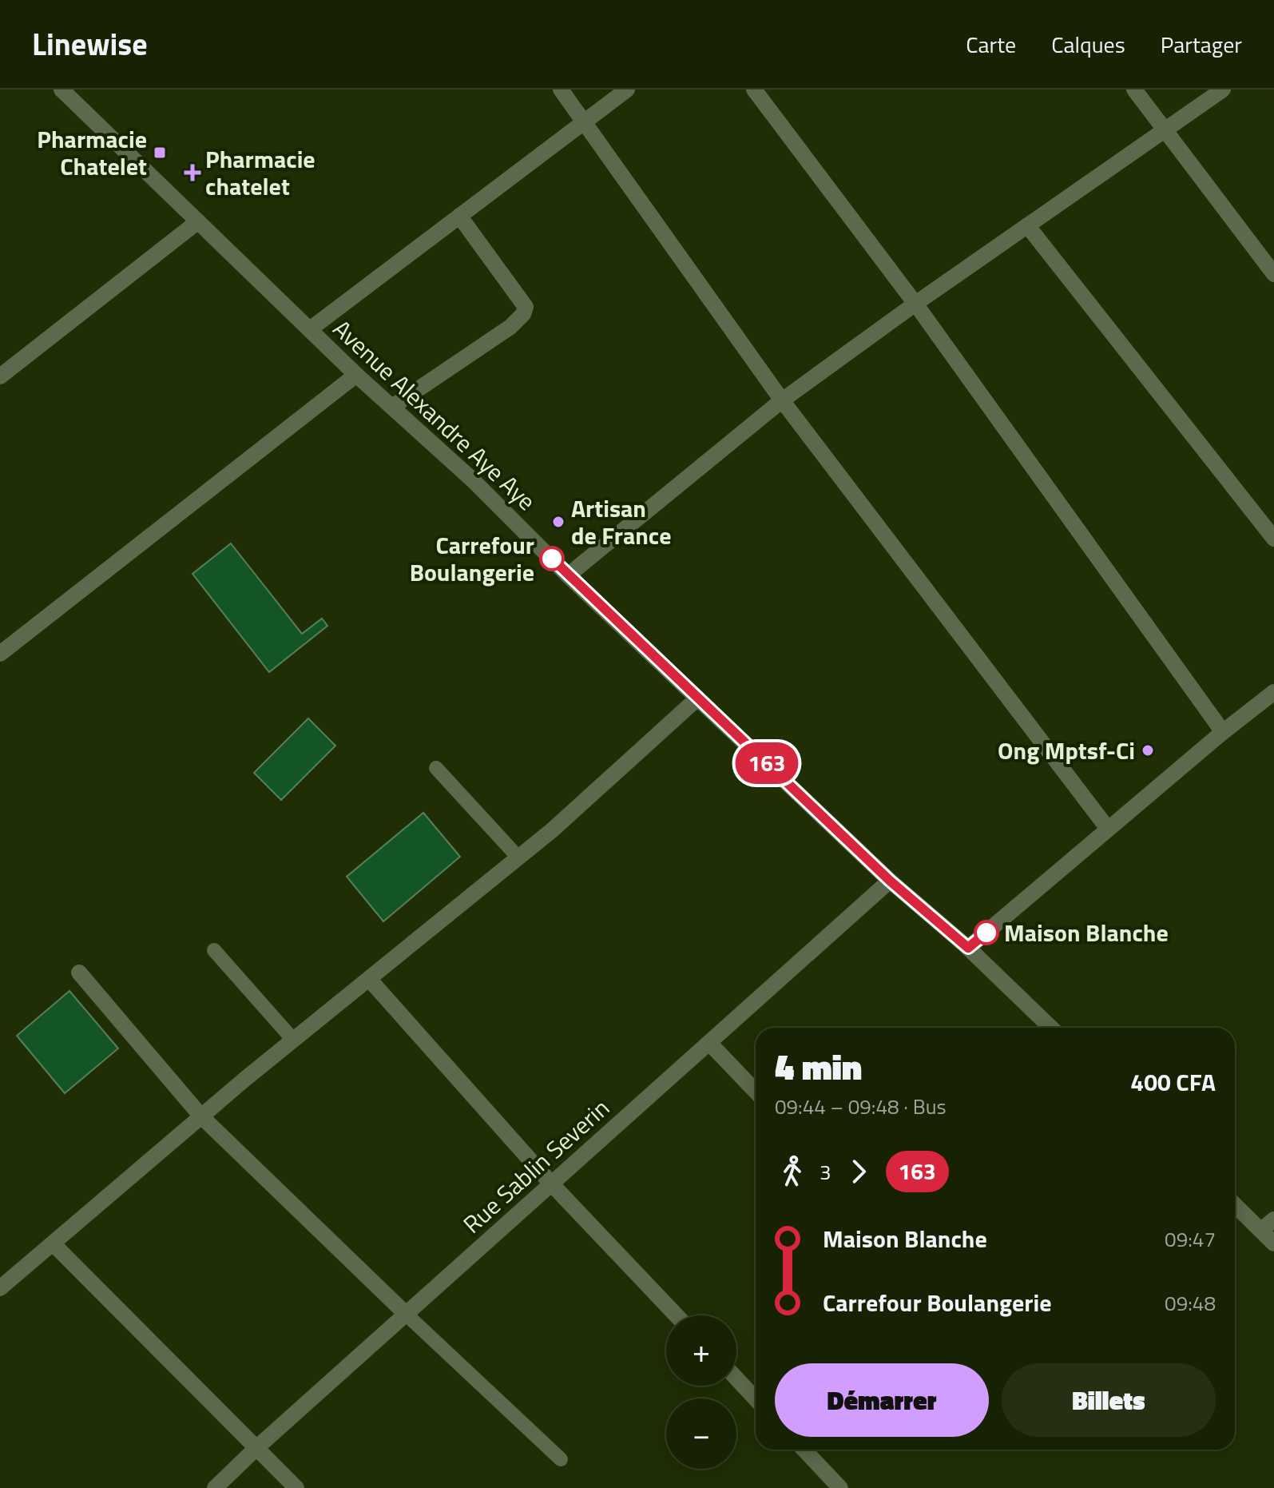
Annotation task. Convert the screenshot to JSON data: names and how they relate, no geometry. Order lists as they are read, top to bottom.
{
  "streets": {
    "street": ["Avenue Alexandre Aye Aye", "Rue Sablin Severin"]
  },
  "crossings": [
    ["Avenue Alexandre Aye Aye", "Rue Sablin Severin"]
  ],
  "places": {
    "transit": ["Pharmacie Chatelet"],
    "health": ["Pharmacie chatelet"],
    "other": [
      "Artisan de France",
      "Carrefour Boulangerie",
      "Ong Mptsf-Ci",
      "Maison Blanche"
    ]
  },
  "lines": ["bus line 163"],
  "page": {
    "header": "Linewise",
    "nav": ["Carte", "Calques", "Partager"],
    "on_map": "163",
    "heading": ["4 min", "09:44 – 09:48 · Bus", "400 CFA"],
    "legs": ["3", "163"],
    "list": [
      {
        "name": "Maison Blanche",
        "value": "09:47"
      },
      {
        "name": "Carrefour Boulangerie",
        "value": "09:48"
      }
    ],
    "map_buttons": ["+", "−"],
    "buttons": ["Démarrer", "Billets"]
  }
}
